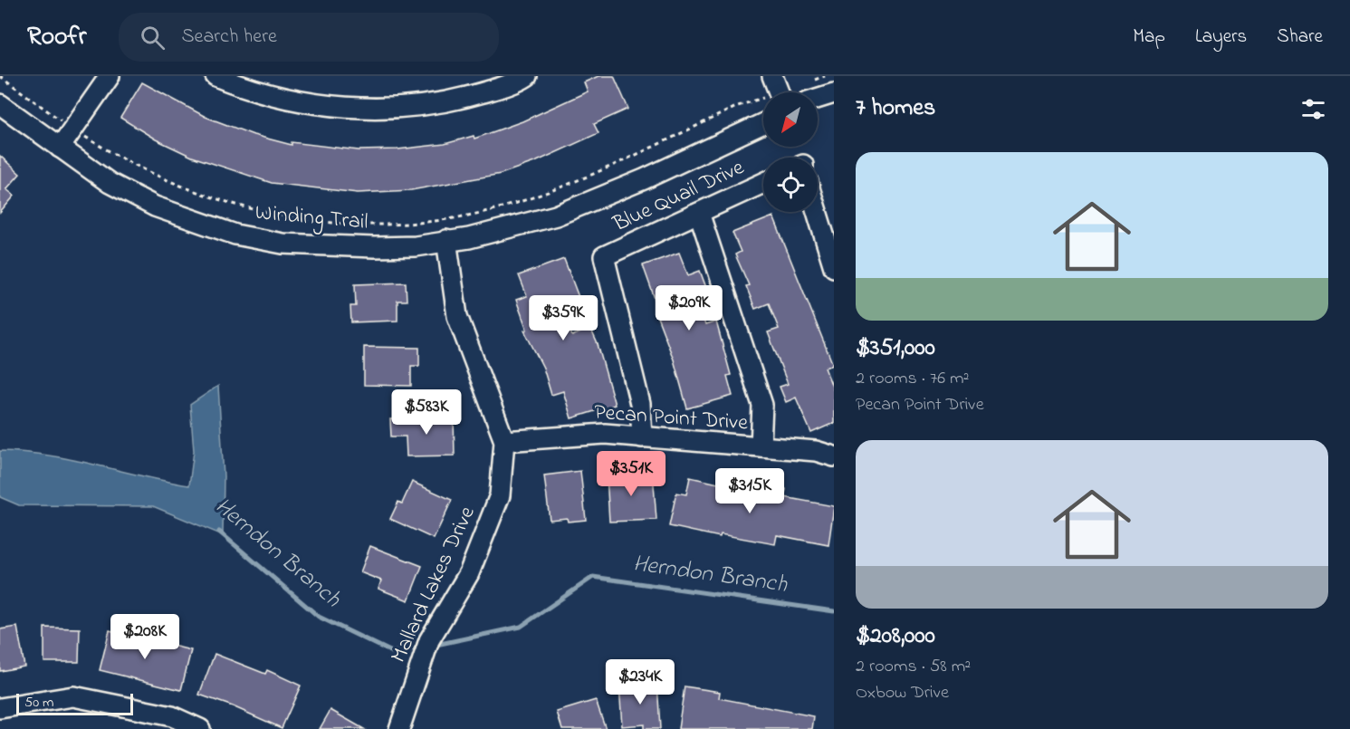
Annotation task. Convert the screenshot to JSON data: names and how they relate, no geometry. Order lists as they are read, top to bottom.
{
  "streets": {
    "street": [
      "Blue Quail Drive",
      "Winding Trail",
      "Pecan Point Drive",
      "Mallard Lakes Drive"
    ]
  },
  "crossings": [
    ["Blue Quail Drive", "Pecan Point Drive"],
    ["Winding Trail", "Mallard Lakes Drive"],
    ["Pecan Point Drive", "Mallard Lakes Drive"]
  ],
  "water": ["Herndon Branch"],
  "scale_bar": "50 m",
  "north": "bottom left",
  "page": {
    "header": "Roofr",
    "search": "Search here",
    "nav": ["Map", "Layers", "Share"],
    "heading": "7 homes",
    "list": [
      {
        "name": "$351,000",
        "note": "2 rooms · 76 m² · Pecan Point Drive"
      },
      {
        "name": "$208,000",
        "note": "2 rooms · 58 m² · Oxbow Drive"
      }
    ],
    "price": [
      "$209K",
      "$359K",
      "$583K",
      "$351K",
      "$315K",
      "$208K",
      "$234K"
    ],
    "scale": "50 m"
  }
}
